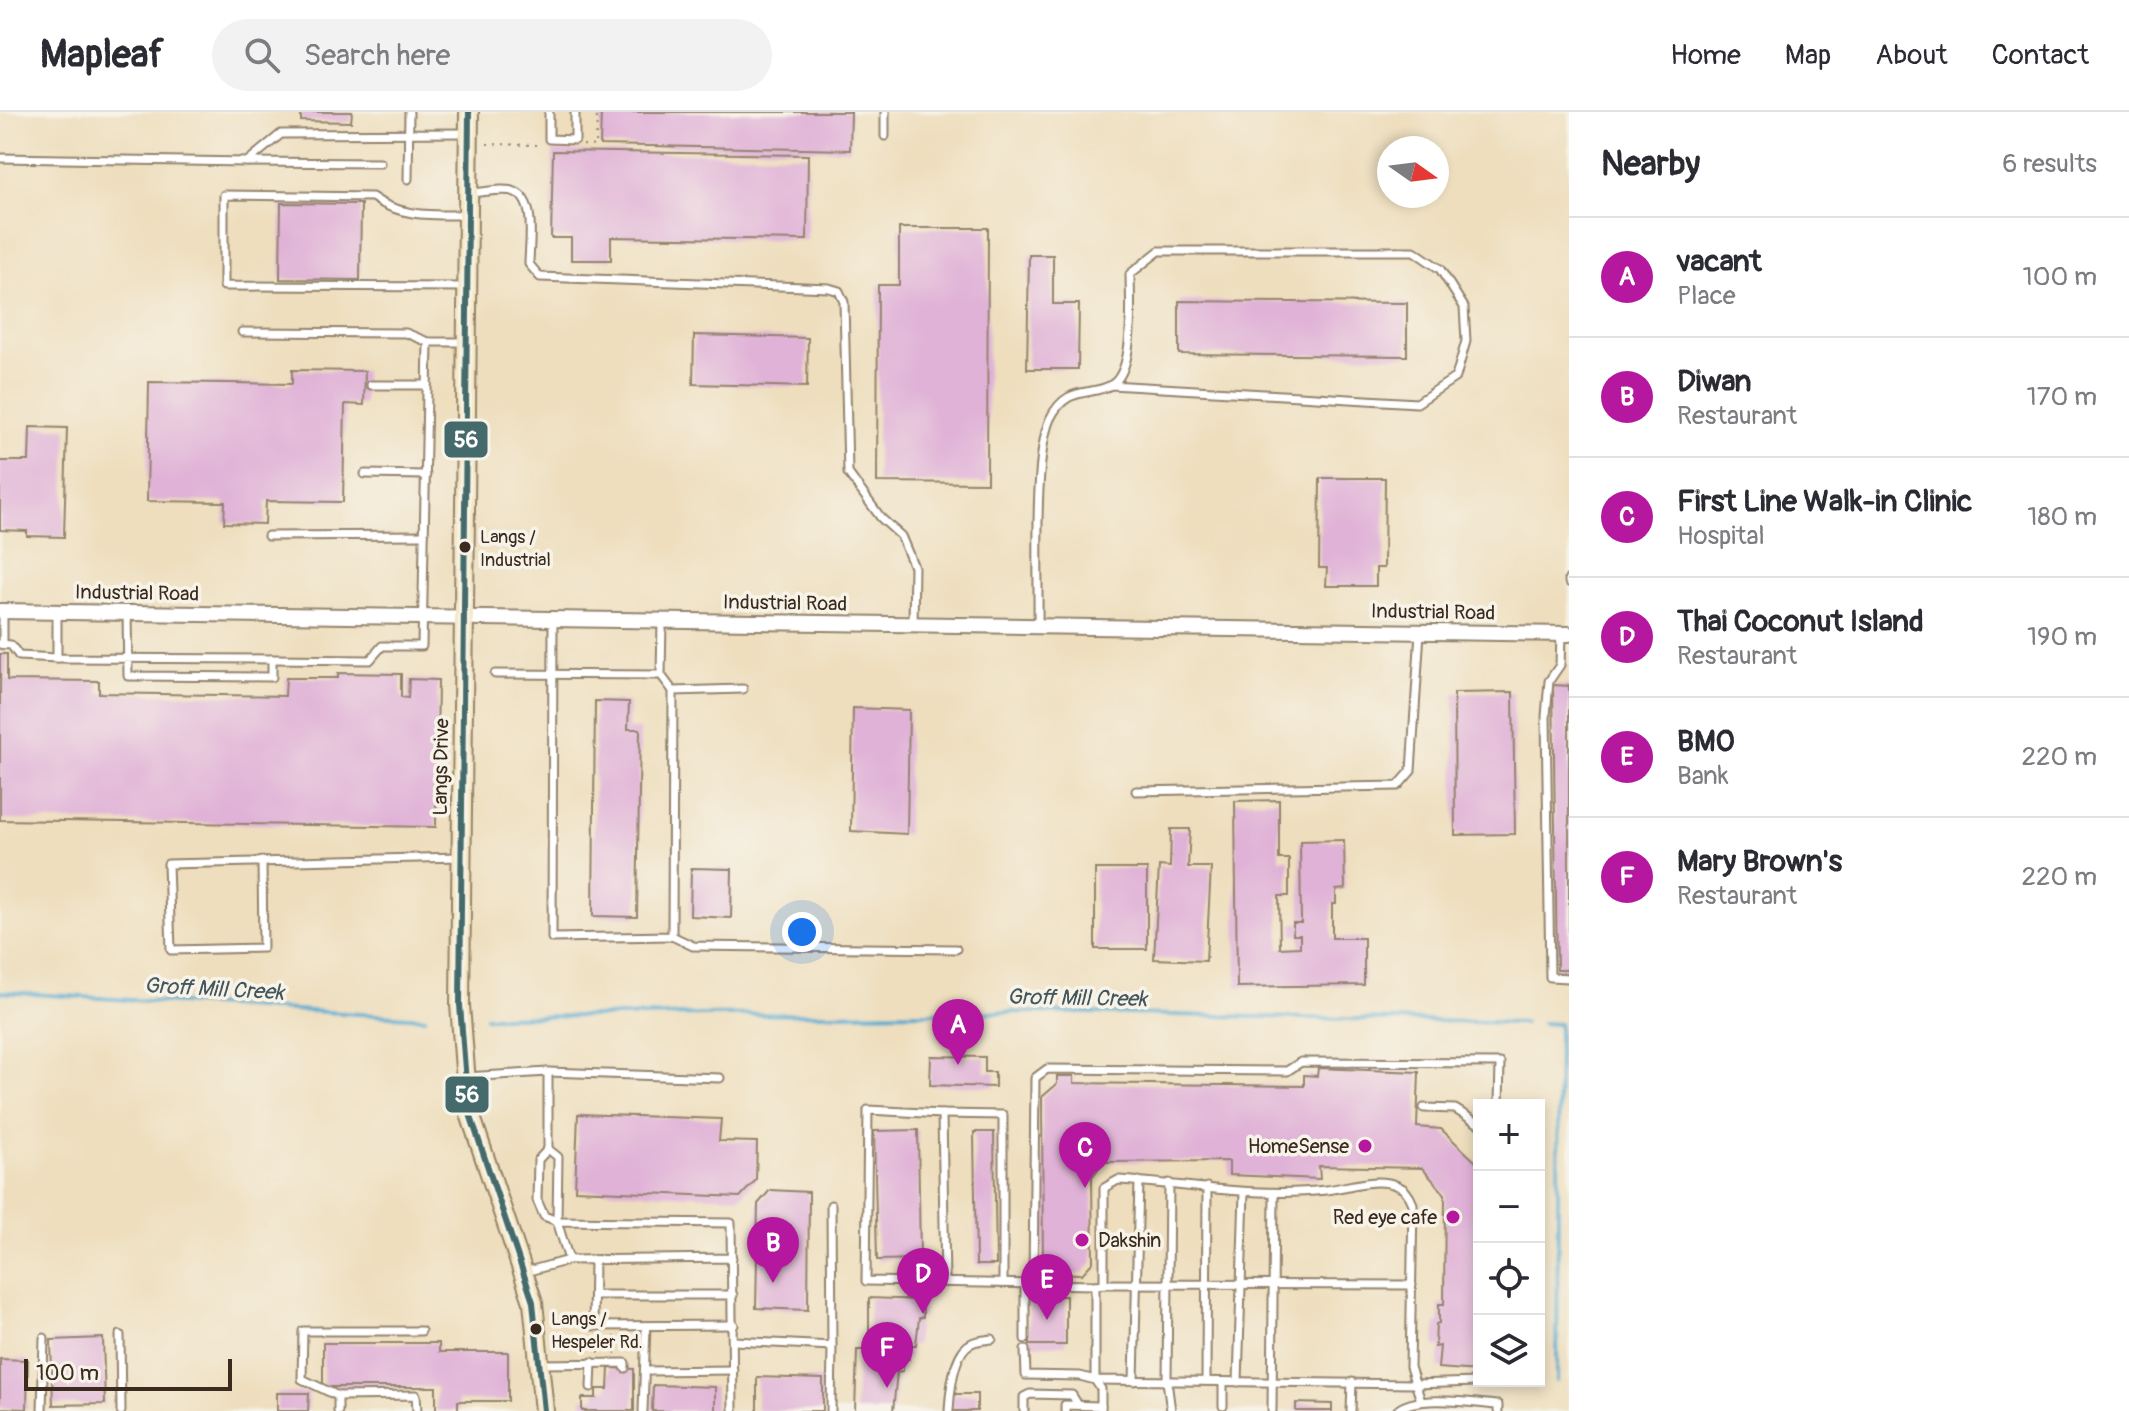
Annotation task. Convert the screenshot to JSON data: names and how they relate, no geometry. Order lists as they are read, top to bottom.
{
  "streets": {
    "street": ["Industrial Road", "Langs Drive"]
  },
  "crossings": [
    ["Industrial Road", "Langs Drive"]
  ],
  "water": ["Groff Mill Creek"],
  "places": [
    "Langs / Industrial",
    "HomeSense",
    "Red eye cafe",
    "Dakshin",
    "Langs / Hespeler Rd."
  ],
  "lines": ["transit line 56"],
  "scale_bar": "100 m",
  "north": "right",
  "page": {
    "header": "Mapleaf",
    "search": "Search here",
    "nav": [
      "Home",
      "Map",
      "About",
      "Contact"
    ],
    "heading": ["Nearby", "6 results"],
    "list": [
      {
        "mark": "A",
        "name": "vacant",
        "note": "Place",
        "value": "100 m"
      },
      {
        "mark": "B",
        "name": "Diwan",
        "note": "Restaurant",
        "value": "170 m"
      },
      {
        "mark": "C",
        "name": "First Line Walk-in Clinic",
        "note": "Hospital",
        "value": "180 m"
      },
      {
        "mark": "D",
        "name": "Thai Coconut Island",
        "note": "Restaurant",
        "value": "190 m"
      },
      {
        "mark": "E",
        "name": "BMO",
        "note": "Bank",
        "value": "220 m"
      },
      {
        "mark": "F",
        "name": "Mary Brown's",
        "note": "Restaurant",
        "value": "220 m"
      }
    ],
    "pins": [
      "A",
      "C",
      "B",
      "D",
      "E",
      "F"
    ],
    "map_buttons": ["+", "−"],
    "scale": "100 m"
  }
}
